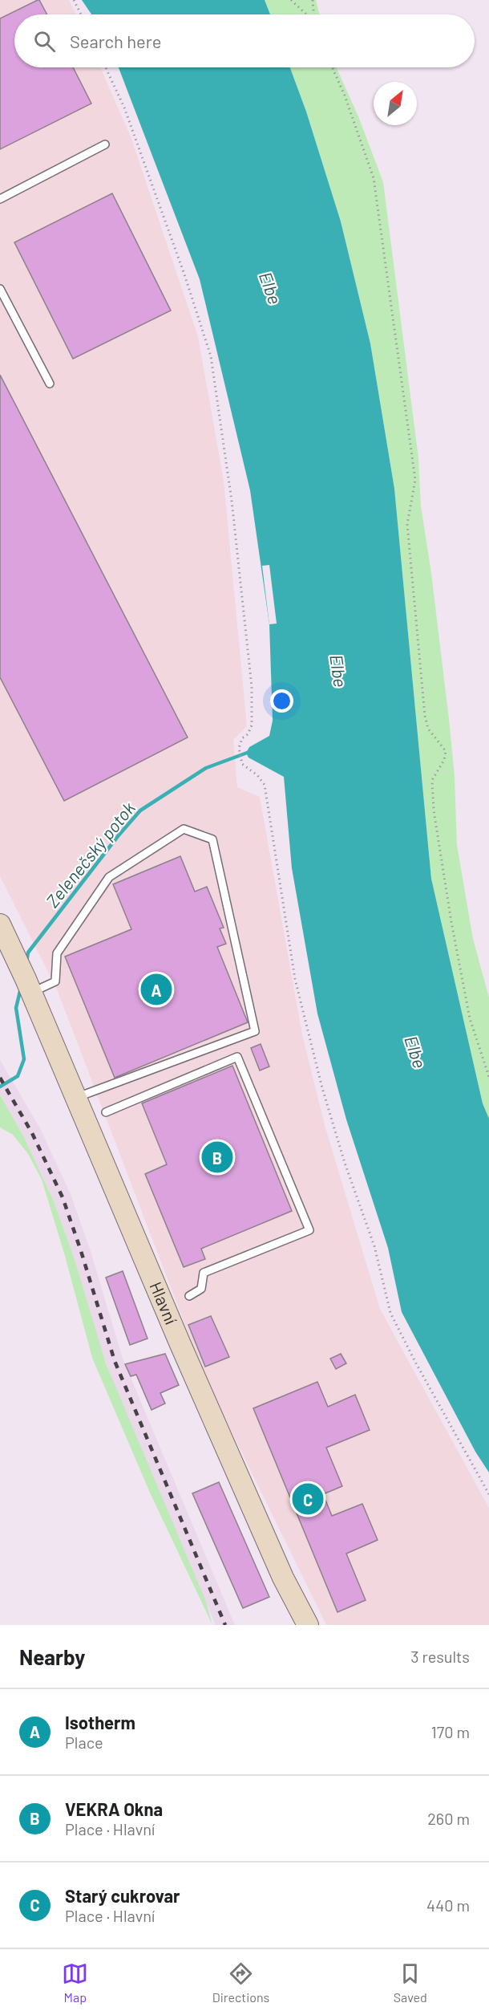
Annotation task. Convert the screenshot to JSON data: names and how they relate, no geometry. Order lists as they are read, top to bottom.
{
  "streets": {
    "main road": ["Hlavní"]
  },
  "water": ["Elbe", "Zelenečský potok"],
  "north": "top right",
  "page": {
    "search": "Search here",
    "pins": ["A", "B", "C"],
    "heading": ["Nearby", "3 results"],
    "list": [
      {
        "mark": "A",
        "name": "Isotherm",
        "note": "Place",
        "value": "170 m"
      },
      {
        "mark": "B",
        "name": "VEKRA Okna",
        "note": "Place · Hlavní",
        "value": "260 m"
      },
      {
        "mark": "C",
        "name": "Starý cukrovar",
        "note": "Place · Hlavní",
        "value": "440 m"
      }
    ],
    "nav": ["Map", "Directions", "Saved"]
  }
}
